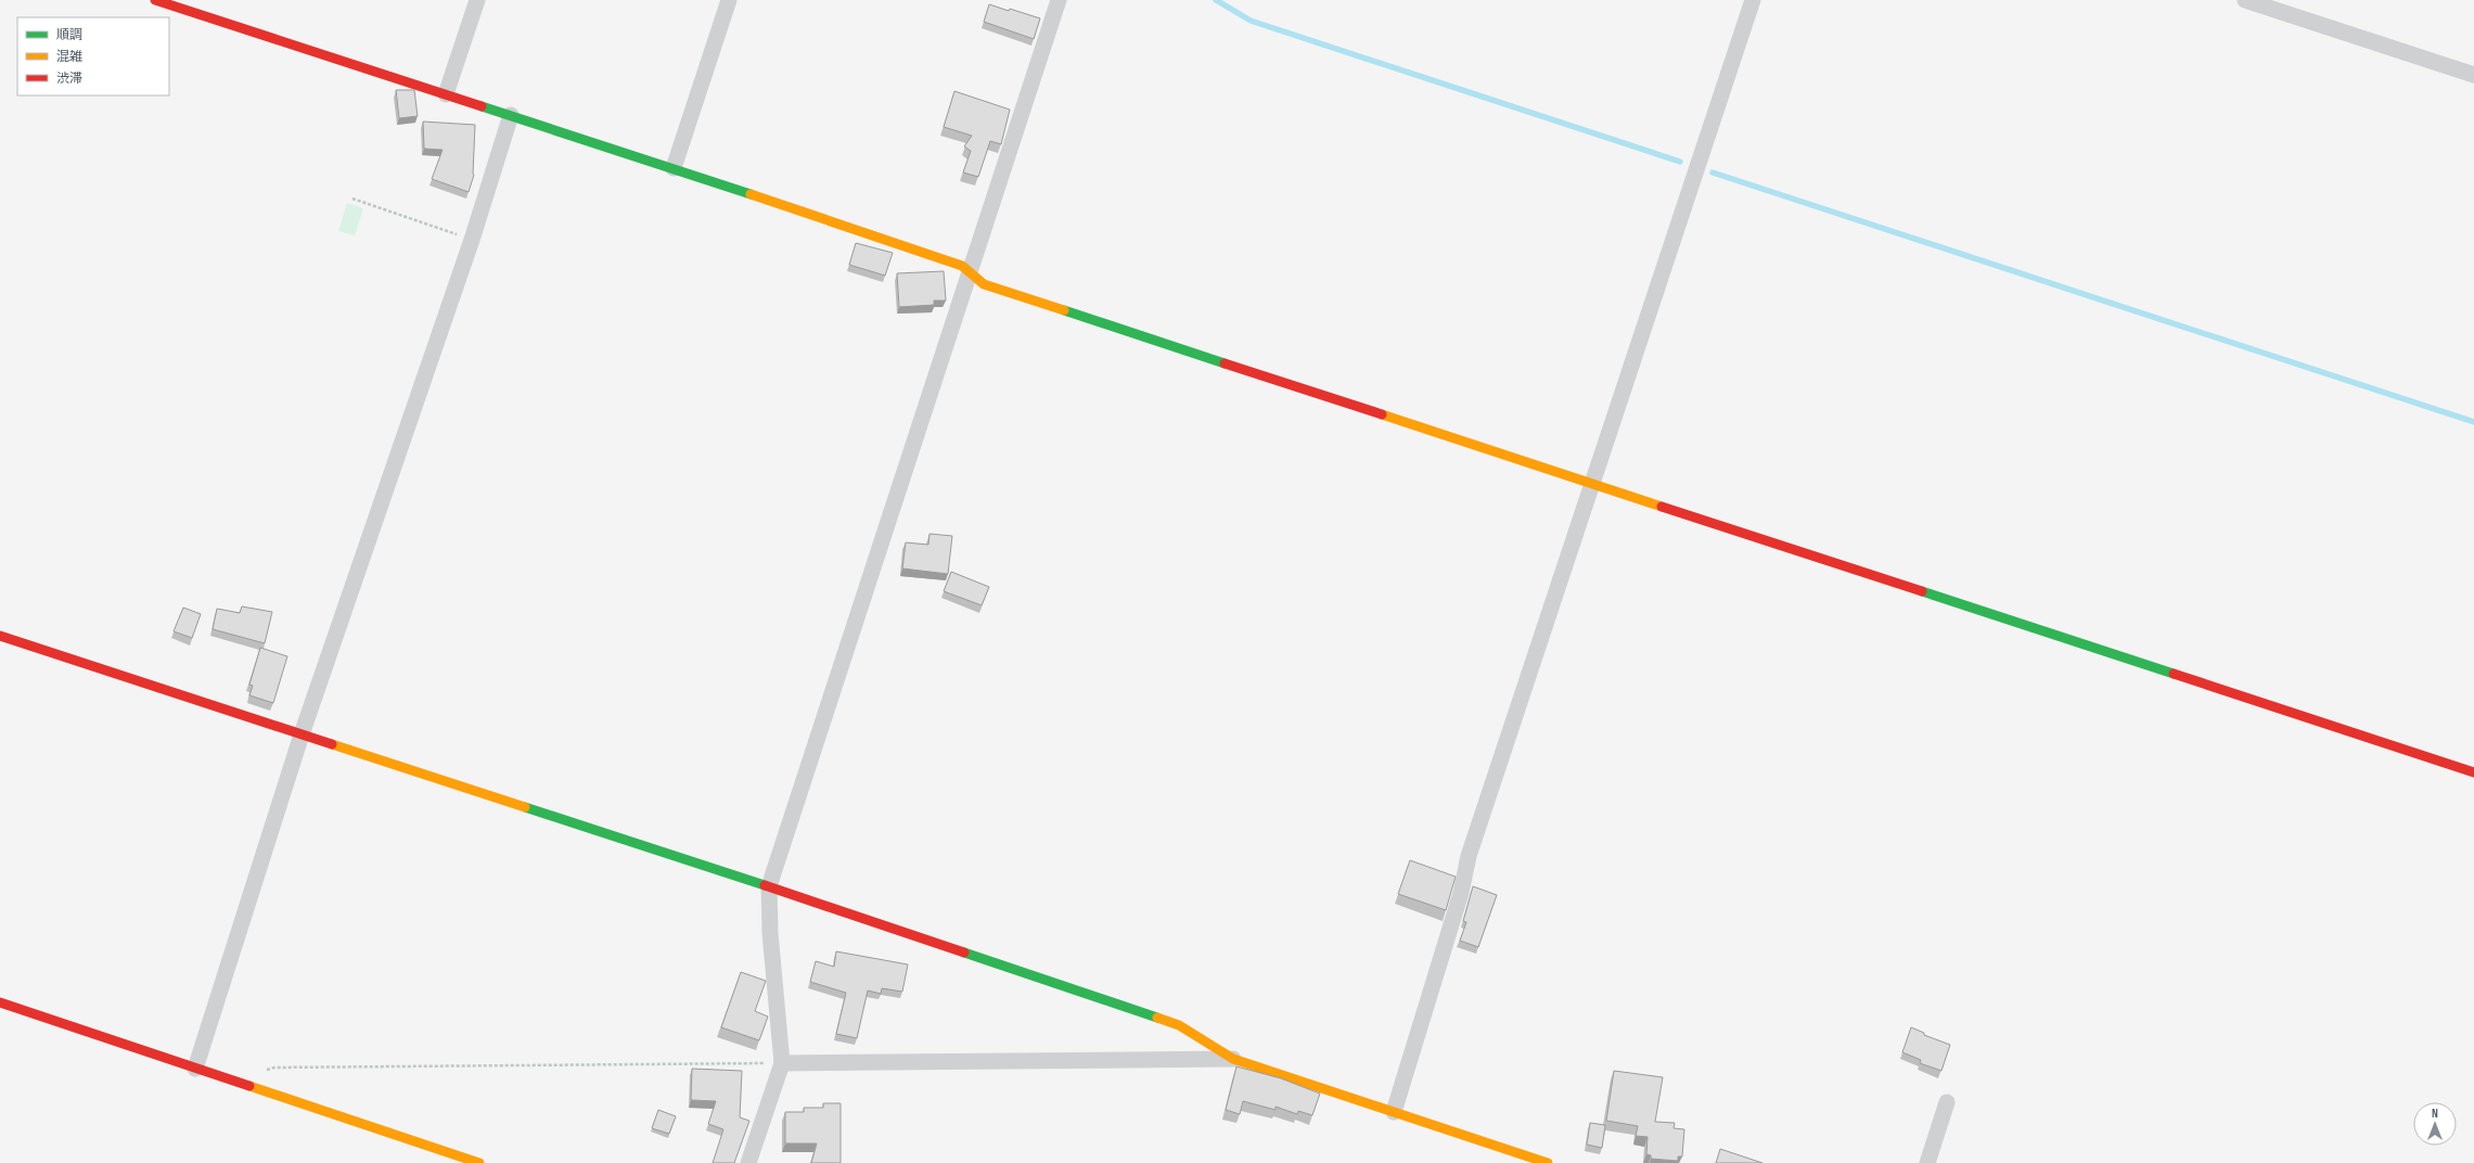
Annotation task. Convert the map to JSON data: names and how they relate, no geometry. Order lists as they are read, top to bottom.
{
  "legend": ["順調", "混雑", "渋滞"],
  "north": "top"
}
